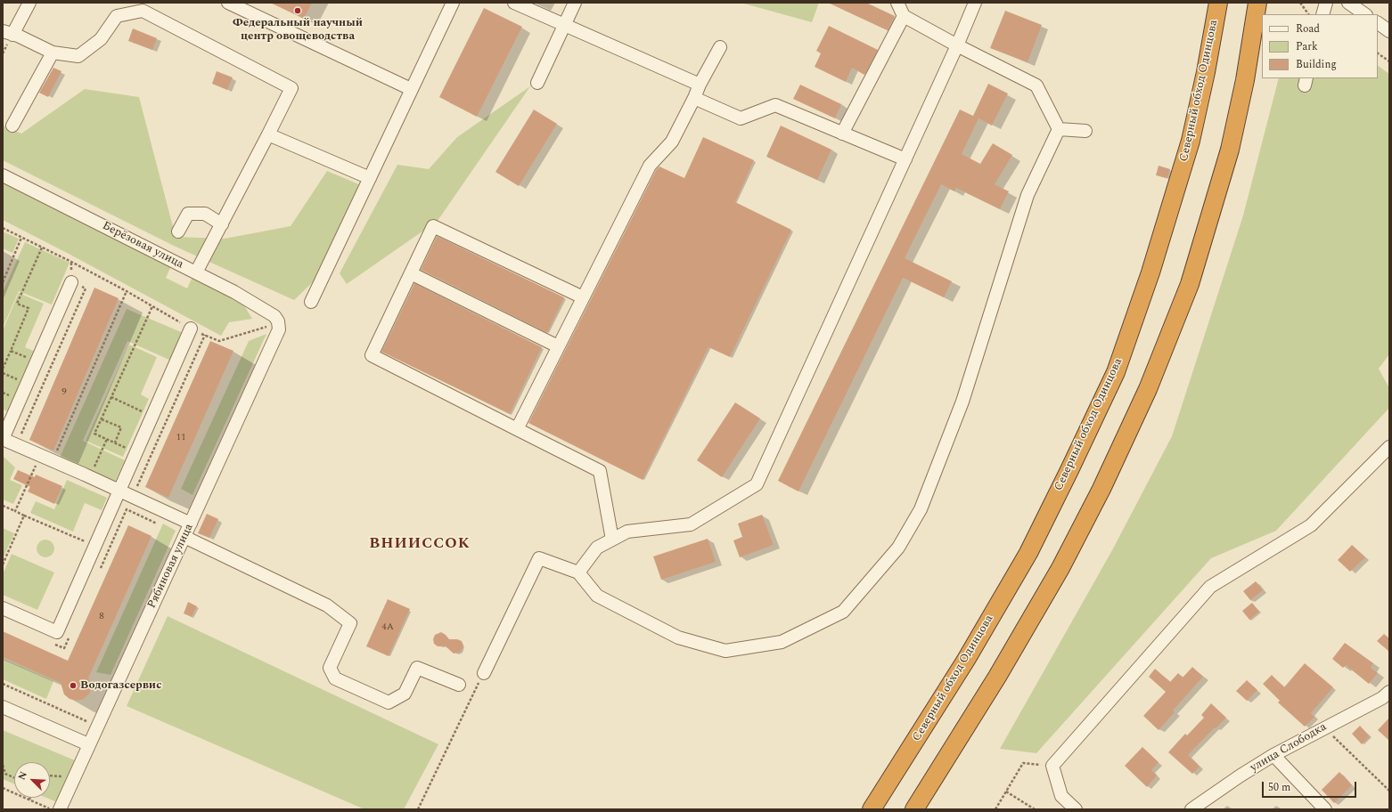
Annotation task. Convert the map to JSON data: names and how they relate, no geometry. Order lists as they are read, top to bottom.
{
  "streets": {
    "highway": ["Северный обход Одинцова"],
    "street": ["Берёзовая улица", "Рябиновая улица", "улица Слободка"]
  },
  "crossings": [
    ["Берёзовая улица", "Рябиновая улица"]
  ],
  "districts": ["ВНИИССОК"],
  "places": ["Федеральный научный центр овощеводства", "Водогазсервис"],
  "house_numbers": [
    "9",
    "11",
    "8",
    "4А"
  ],
  "legend": ["Road", "Park", "Building"],
  "scale_bar": "50 m",
  "north": "top left"
}
